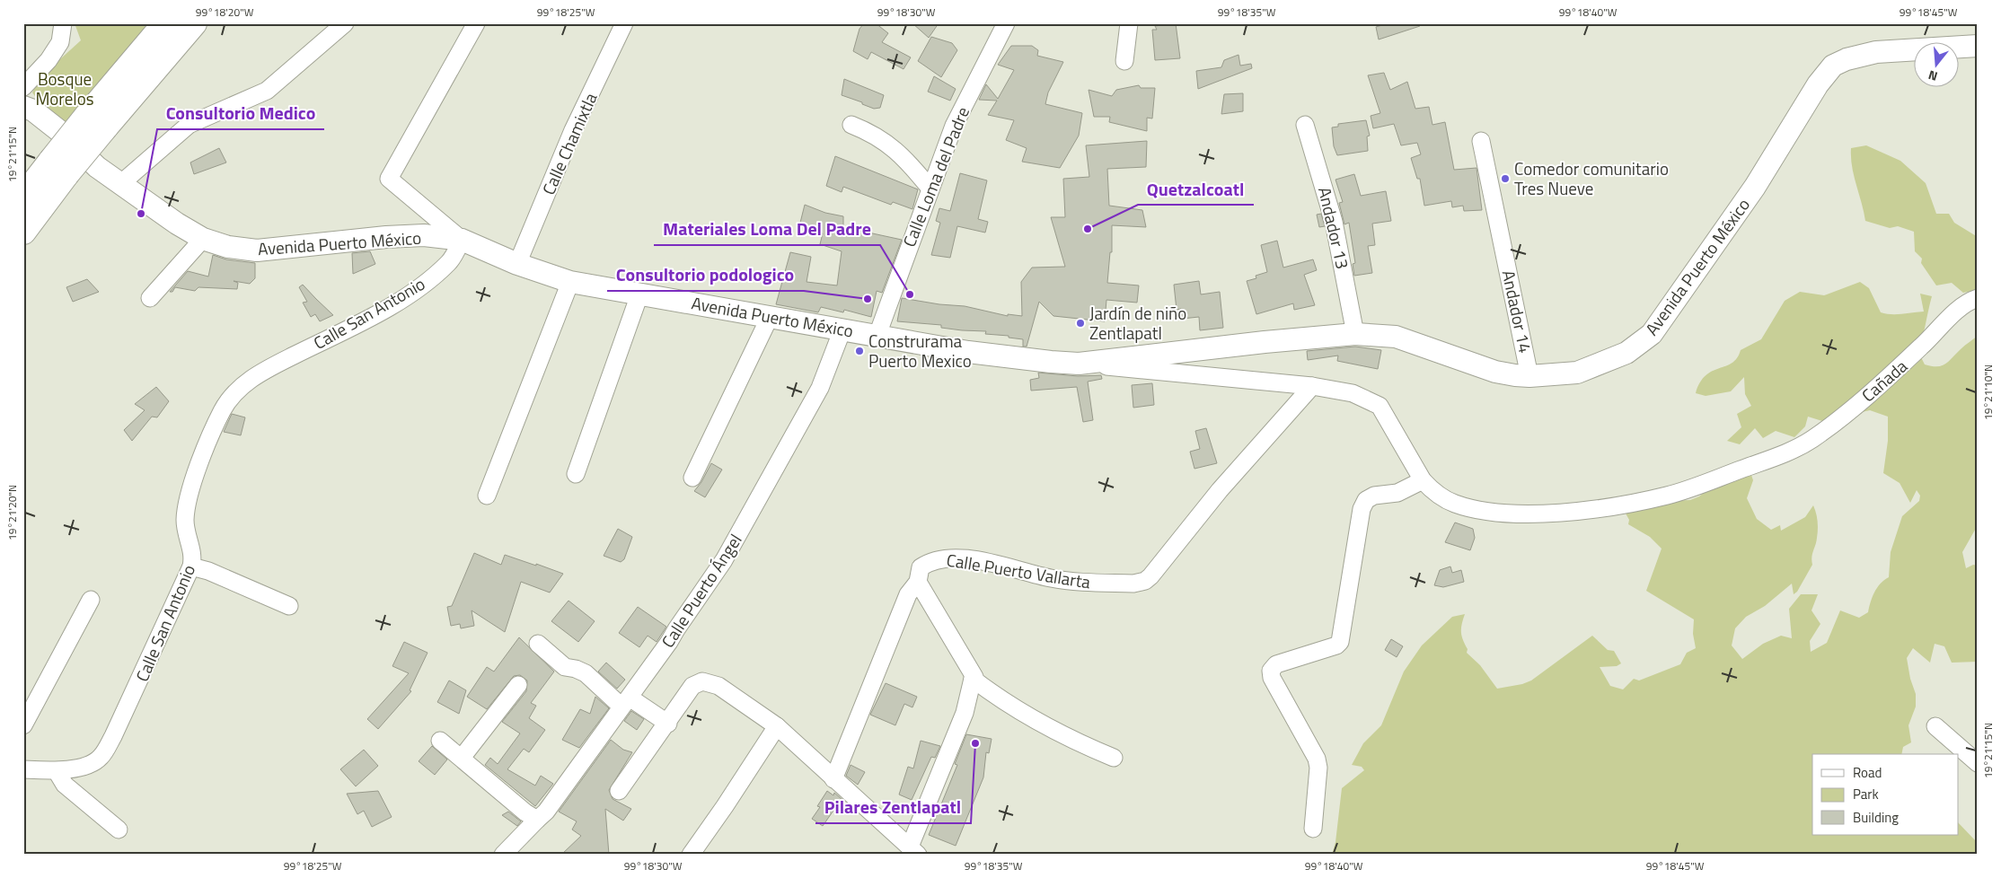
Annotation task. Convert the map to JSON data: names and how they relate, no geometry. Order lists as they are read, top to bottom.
{
  "streets": {
    "main road": ["Avenida Puerto México"],
    "street": [
      "Calle Chamixtla",
      "Calle Loma del Padre",
      "Andador 13",
      "Andador 14",
      "Calle San Antonio",
      "Cañada",
      "Calle Puerto Vallarta",
      "Calle Puerto Ángel"
    ]
  },
  "crossings": [
    ["Calle Chamixtla", "Avenida Puerto México"],
    ["Calle Loma del Padre", "Avenida Puerto México"],
    ["Andador 13", "Avenida Puerto México"],
    ["Avenida Puerto México", "Andador 14"],
    ["Avenida Puerto México", "Calle San Antonio"],
    ["Avenida Puerto México", "Cañada"],
    ["Avenida Puerto México", "Calle Puerto Ángel"],
    ["Cañada", "Calle Puerto Vallarta"]
  ],
  "parks": ["Bosque Morelos"],
  "places": [
    "Comedor comunitario Tres Nueve",
    "Consultorio Medico",
    "Quetzalcoatl",
    "Materiales Loma Del Padre",
    "Consultorio podologico",
    "Jardín de niño Zentlapatl",
    "Construrama Puerto Mexico",
    "Pilares Zentlapatl"
  ],
  "legend": ["Road", "Park", "Building"],
  "north": "bottom",
  "coordinates": [
    "99°18'20\"W",
    "99°18'25\"W",
    "99°18'30\"W",
    "99°18'35\"W",
    "99°18'40\"W",
    "99°18'45\"W",
    "19°21'15\"N",
    "19°21'10\"N",
    "19°21'20\"N"
  ]
}
